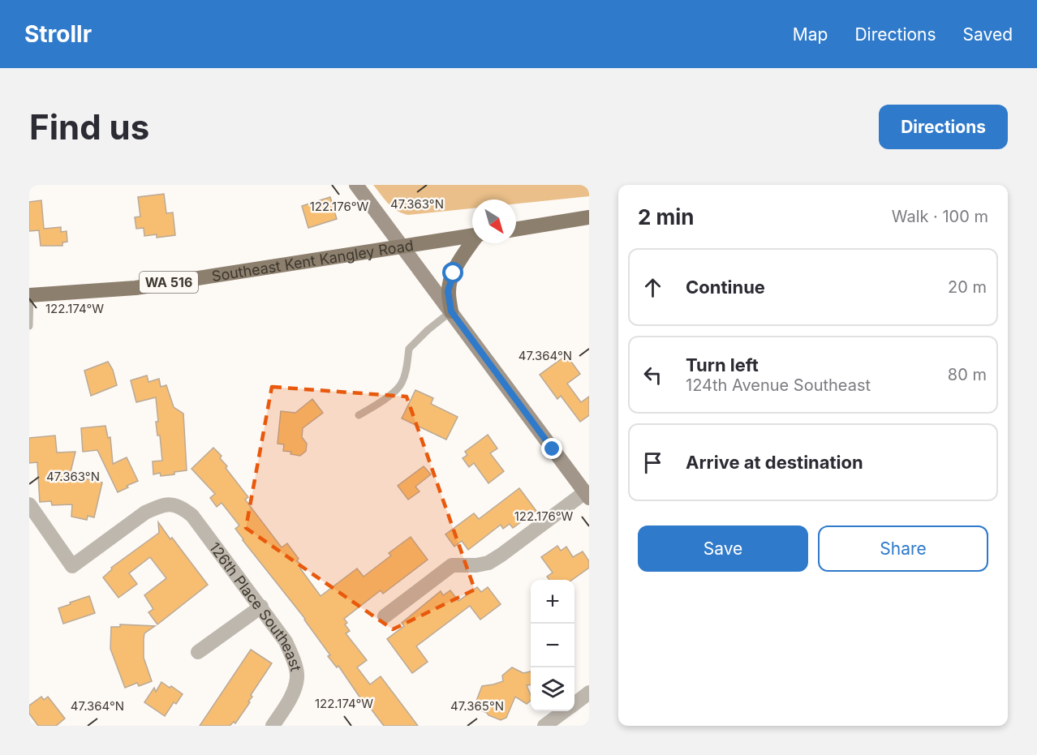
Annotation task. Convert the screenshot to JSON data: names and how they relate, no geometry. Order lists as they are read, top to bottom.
{
  "streets": {
    "main road": ["Southeast Kent Kangley Road", "WA 516"],
    "street": ["126th Place Southeast"]
  },
  "north": "bottom right",
  "page": {
    "header": "Strollr",
    "nav": ["Map", "Directions", "Saved"],
    "buttons": [
      "Directions",
      ["Save", "Share"]
    ],
    "title": "Find us",
    "heading": ["2 min", "Walk · 100 m"],
    "list": [
      ["Continue", "20 m"],
      ["Turn left", "124th Avenue Southeast", "80 m"],
      "Arrive at destination"
    ],
    "map_buttons": ["+", "−"]
  },
  "coordinates": [
    "47.363°N",
    "122.176°W",
    "122.174°W",
    "47.364°N",
    "47.365°N"
  ]
}
